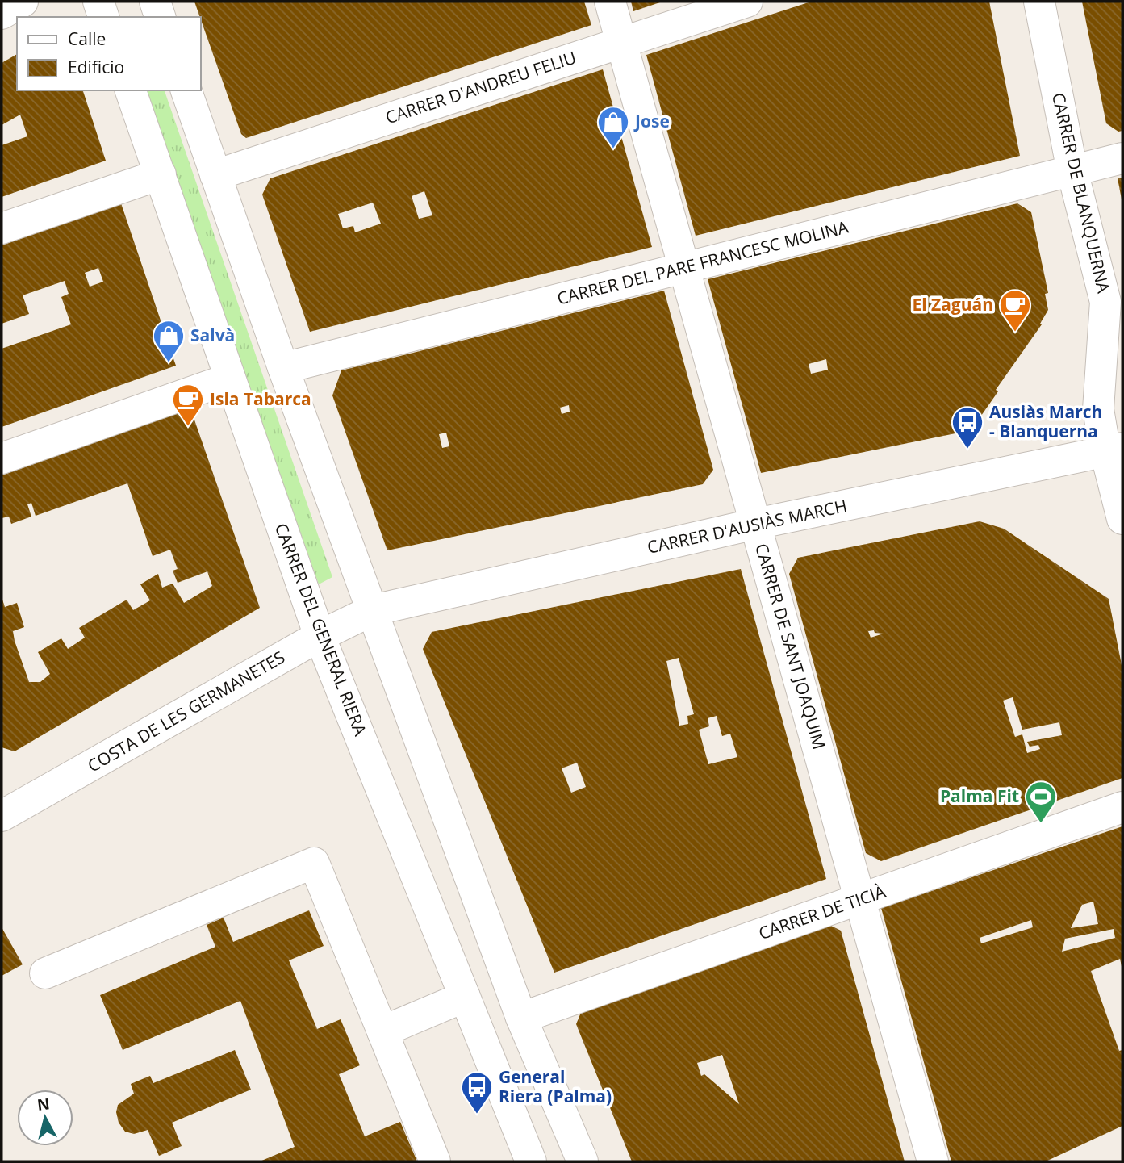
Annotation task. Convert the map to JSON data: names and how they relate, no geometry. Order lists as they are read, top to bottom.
{
  "streets": {
    "street": [
      "CARRER D'ANDREU FELIU",
      "CARRER DE BLANQUERNA",
      "CARRER DEL PARE FRANCESC MOLINA",
      "CARRER D'AUSIÀS MARCH",
      "CARRER DEL GENERAL RIERA",
      "CARRER DE SANT JOAQUIM",
      "COSTA DE LES GERMANETES",
      "CARRER DE TICIÀ"
    ]
  },
  "crossings": [
    ["CARRER D'ANDREU FELIU", "CARRER DE SANT JOAQUIM"],
    ["CARRER DE BLANQUERNA", "CARRER DEL PARE FRANCESC MOLINA"],
    ["CARRER DE BLANQUERNA", "CARRER D'AUSIÀS MARCH"],
    ["CARRER DEL PARE FRANCESC MOLINA", "CARRER DE SANT JOAQUIM"],
    ["CARRER D'AUSIÀS MARCH", "CARRER DE SANT JOAQUIM"],
    ["CARRER D'AUSIÀS MARCH", "COSTA DE LES GERMANETES"],
    ["CARRER DEL GENERAL RIERA", "COSTA DE LES GERMANETES"],
    ["CARRER DE SANT JOAQUIM", "CARRER DE TICIÀ"]
  ],
  "places": {
    "shop": ["Jose", "Salvà"],
    "cafe": ["El Zaguán", "Isla Tabarca"],
    "bus stop": ["Ausiàs March - Blanquerna", "General Riera (Palma)"],
    "sports": ["Palma Fit"]
  },
  "legend": ["Calle", "Edificio"],
  "north": "top"
}
